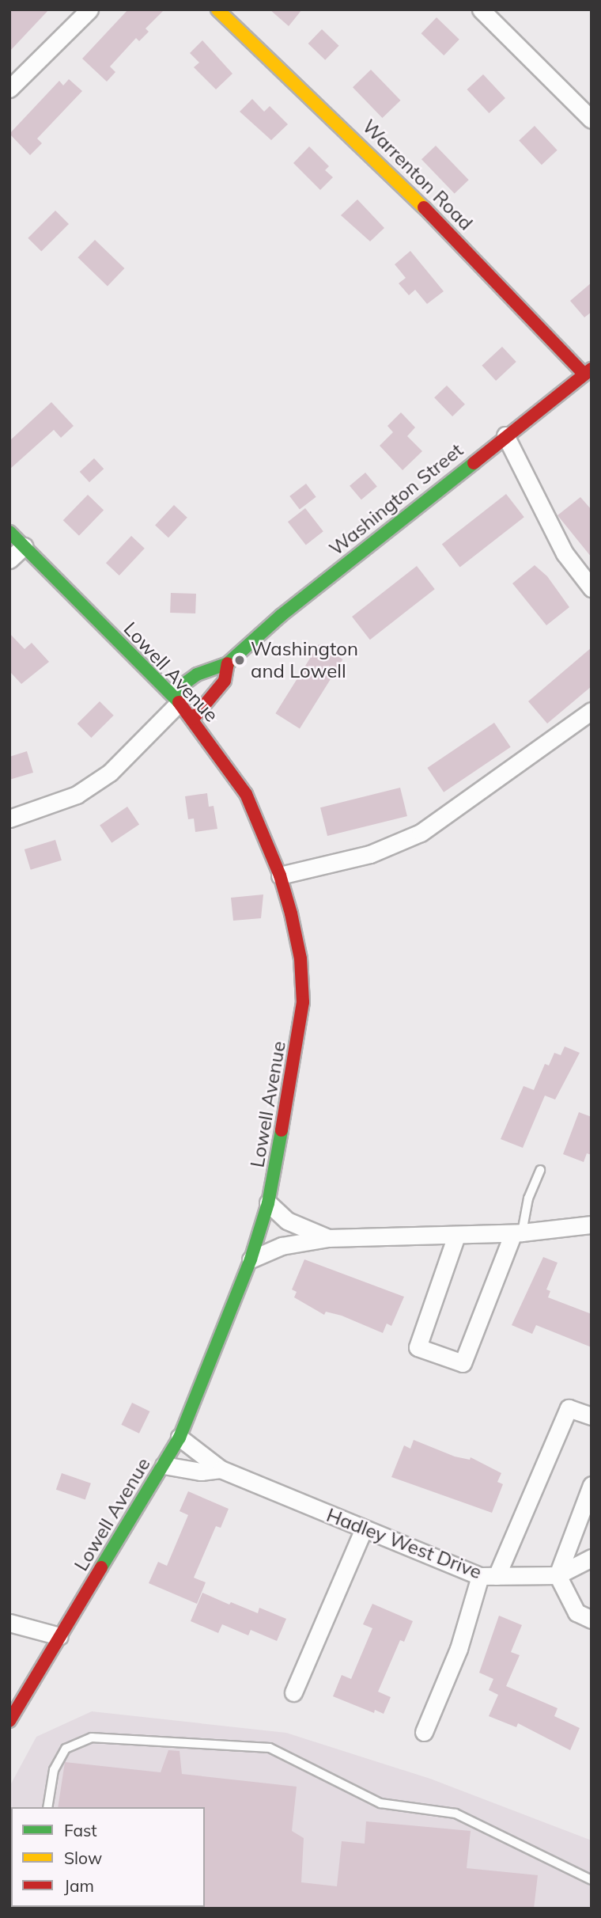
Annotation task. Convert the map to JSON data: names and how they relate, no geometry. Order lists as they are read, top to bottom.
{
  "streets": {
    "main road": ["Warrenton Road", "Washington Street", "Lowell Avenue"],
    "street": ["Hadley West Drive"]
  },
  "crossings": [
    ["Warrenton Road", "Washington Street"],
    ["Washington Street", "Lowell Avenue"],
    ["Lowell Avenue", "Hadley West Drive"]
  ],
  "places": ["Washington and Lowell"],
  "legend": ["Fast", "Slow", "Jam"]
}
